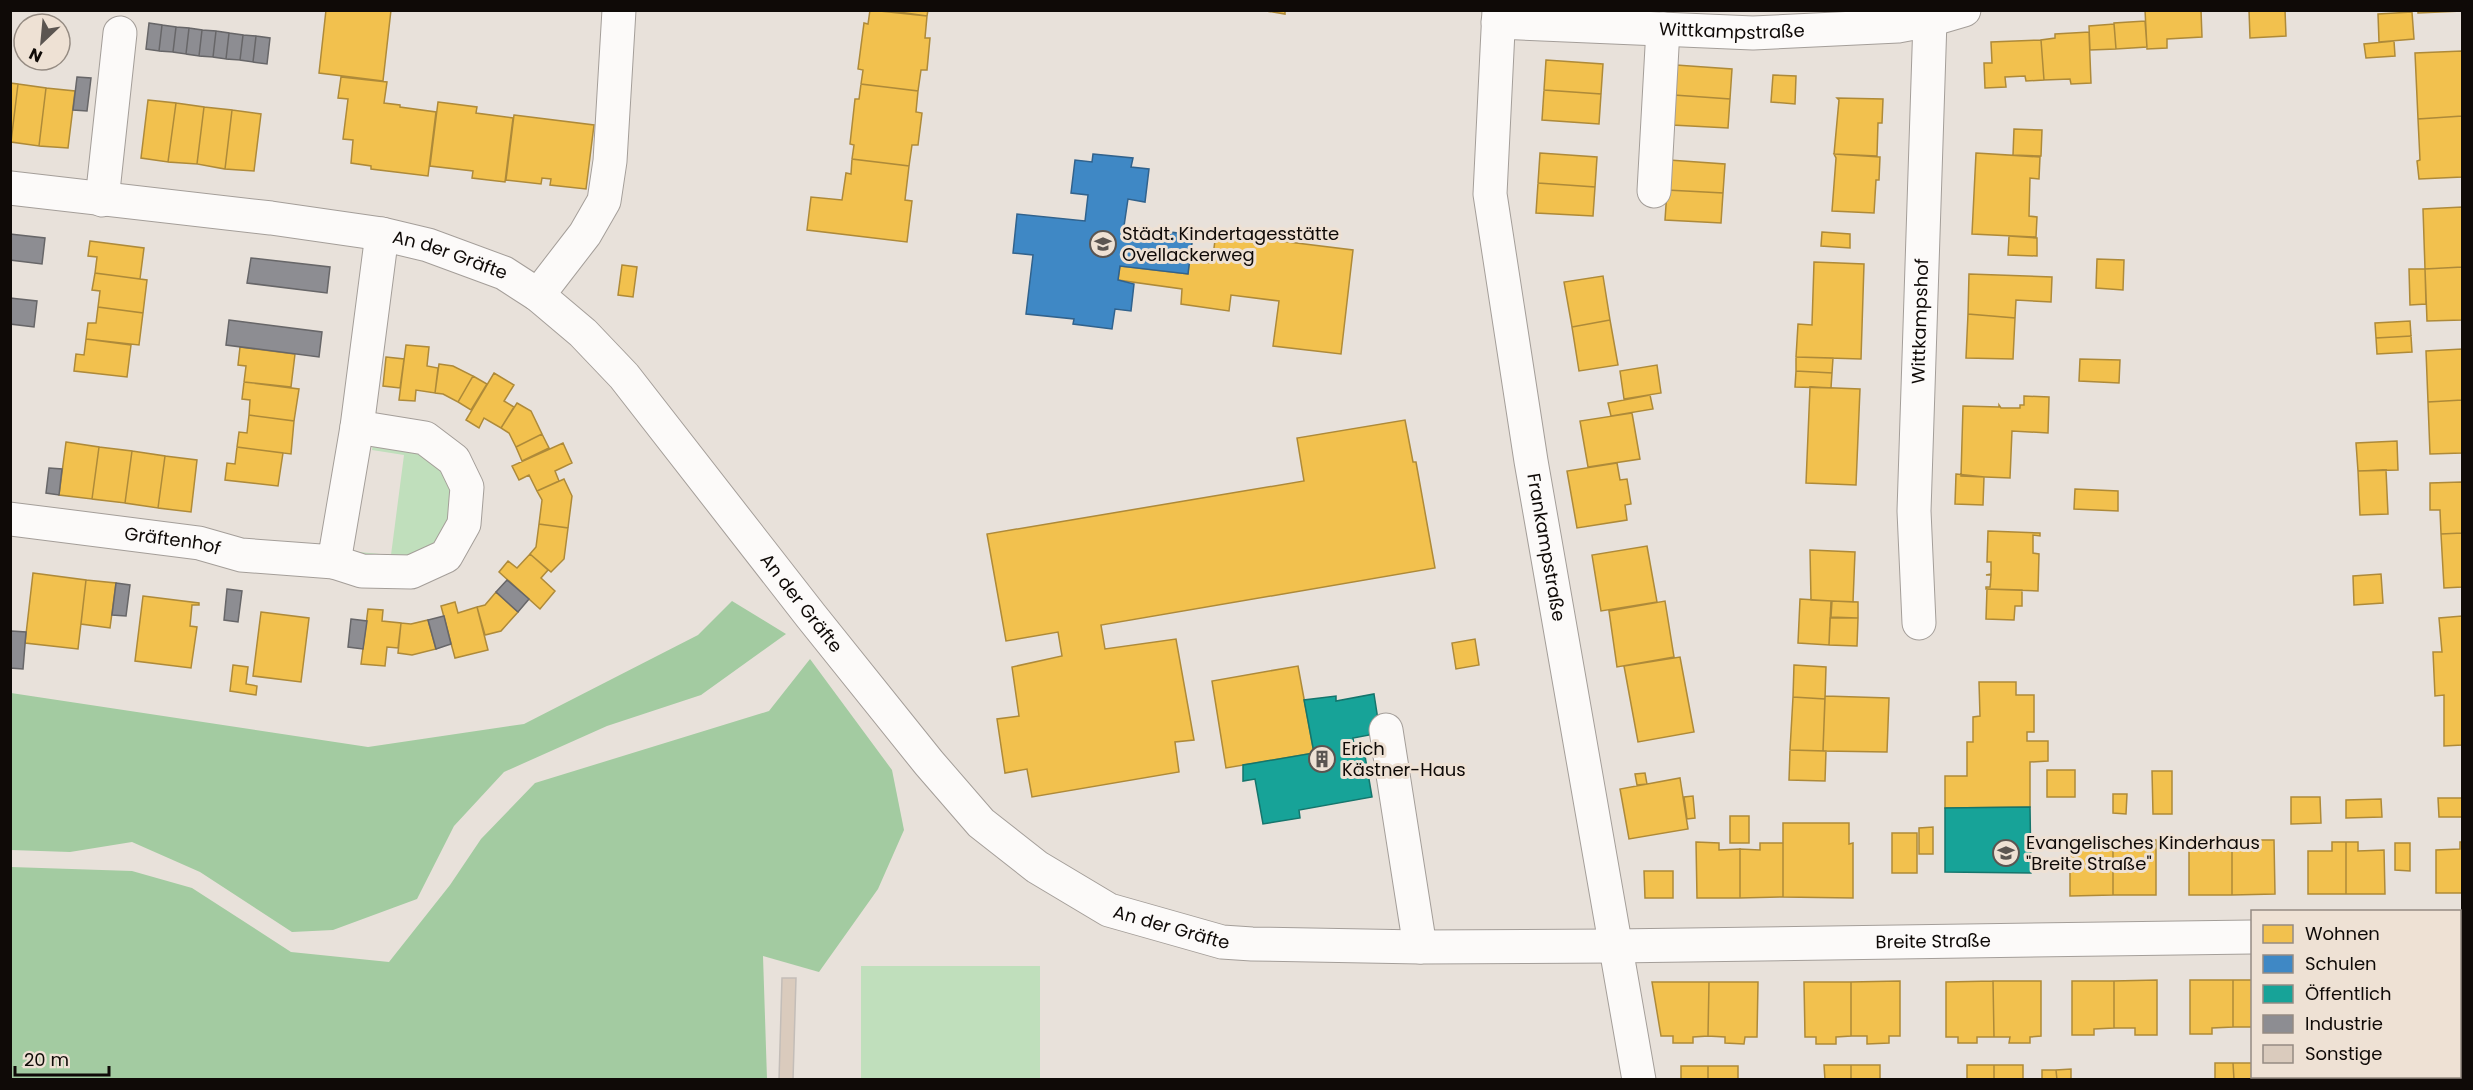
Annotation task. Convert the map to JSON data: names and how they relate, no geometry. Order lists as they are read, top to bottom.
{
  "streets": {
    "street": [
      "Wittkampstraße",
      "An der Gräfte",
      "Wittkampshof",
      "Gräftenhof",
      "Frankampstraße",
      "Breite Straße"
    ]
  },
  "crossings": [
    ["Wittkampstraße", "Wittkampshof"],
    ["Wittkampstraße", "Frankampstraße"],
    ["An der Gräfte", "Frankampstraße"],
    ["An der Gräfte", "Breite Straße"],
    ["Frankampstraße", "Breite Straße"]
  ],
  "places": {
    "school or university": ["Städt. Kindertagesstätte Ovellackerweg", "Evangelisches Kinderhaus \"Breite Straße\""],
    "building": ["Erich Kästner-Haus"]
  },
  "legend": [
    "Wohnen",
    "Schulen",
    "Öffentlich",
    "Industrie",
    "Sonstige"
  ],
  "scale_bar": "20 m",
  "north": "bottom left"
}
